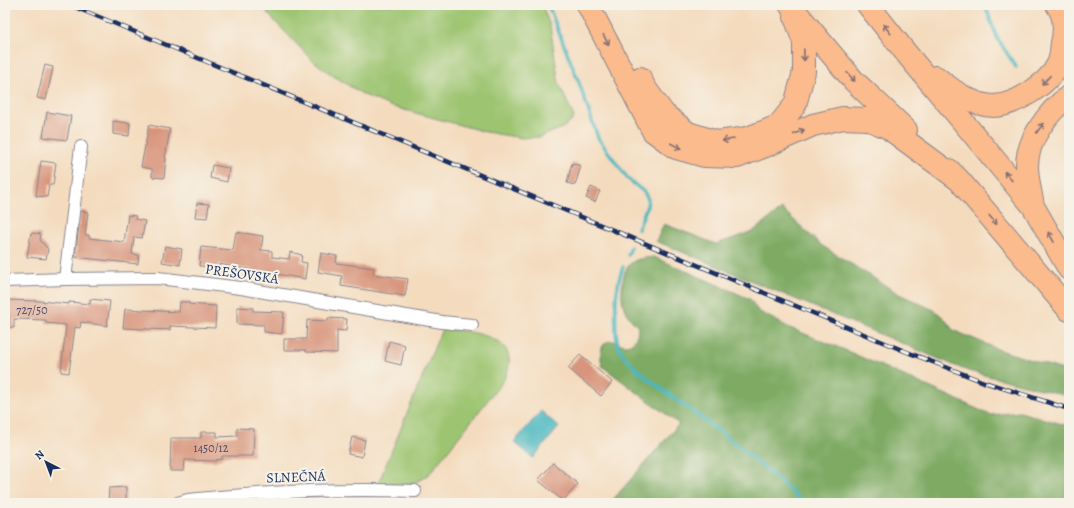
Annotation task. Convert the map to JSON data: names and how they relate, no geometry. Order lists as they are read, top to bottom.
{
  "streets": {
    "street": ["PREŠOVSKÁ", "SLNEČNÁ"]
  },
  "house_numbers": ["727/50", "1450/12"],
  "north": "top left"
}
